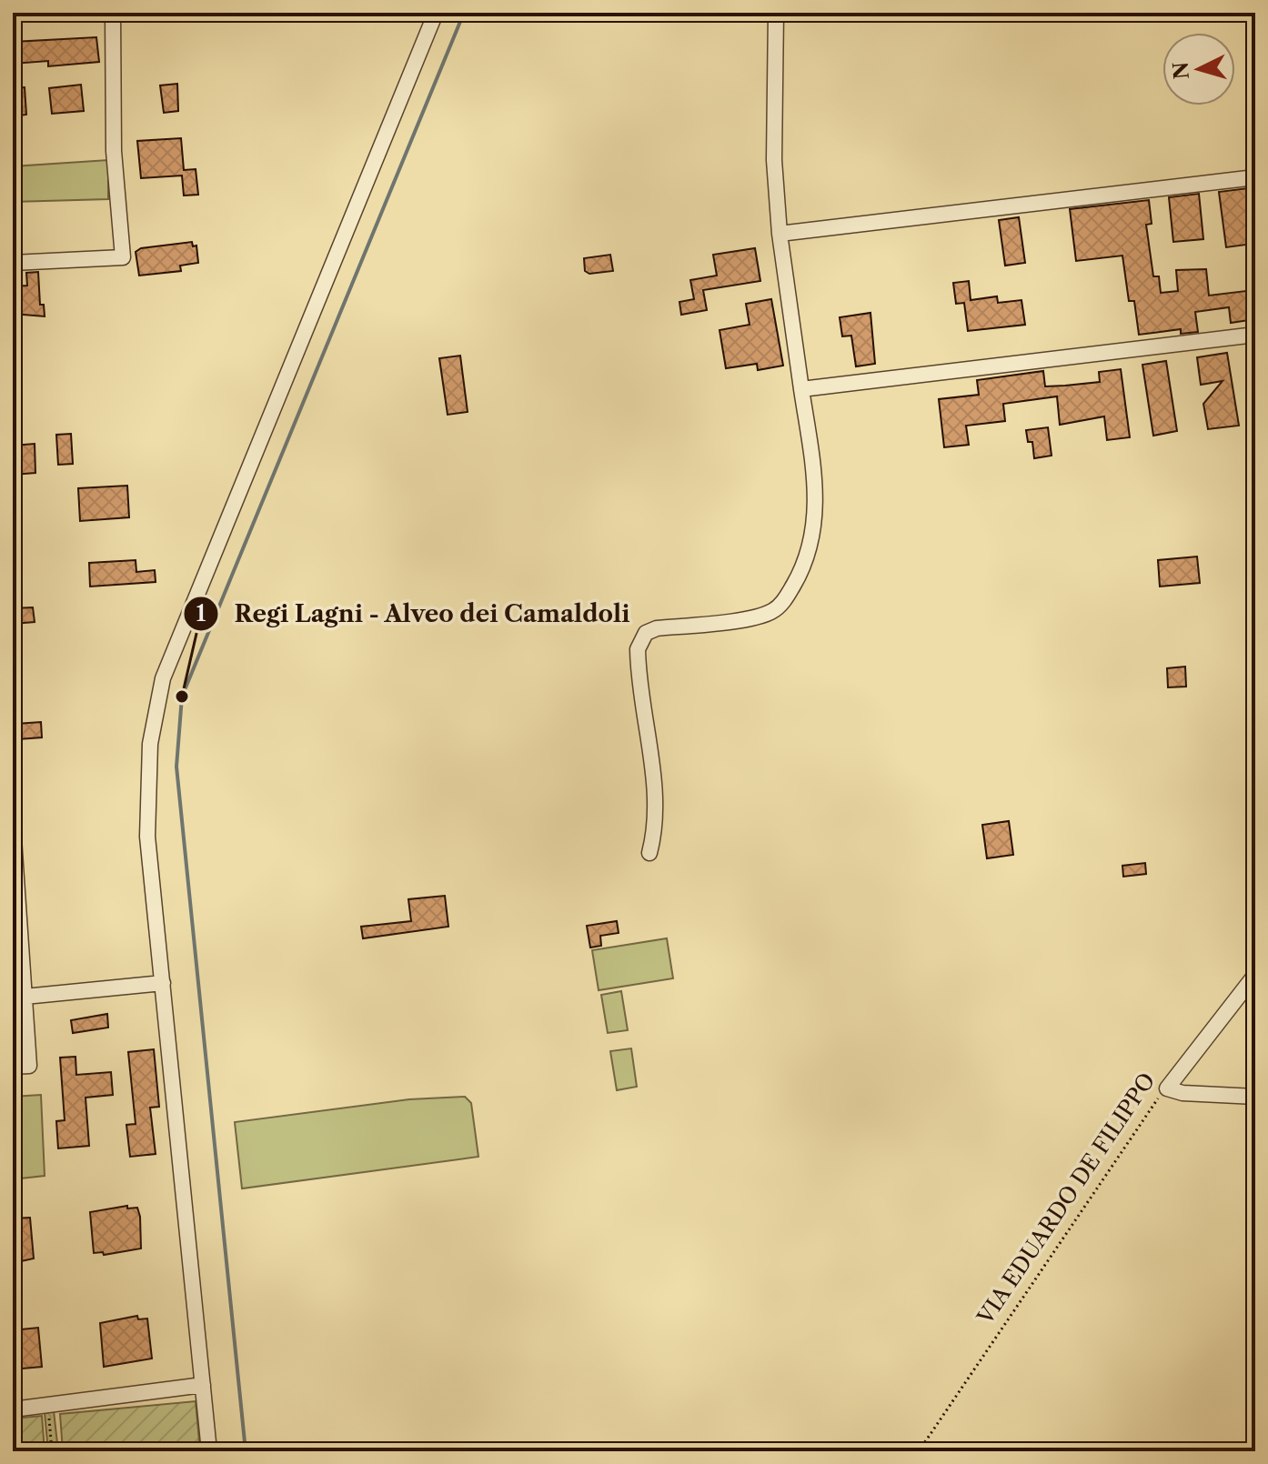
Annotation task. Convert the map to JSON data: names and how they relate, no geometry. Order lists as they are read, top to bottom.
{
  "streets": {
    "street": ["VIA EDUARDO DE FILIPPO"]
  },
  "places": ["Regi Lagni - Alveo dei Camaldoli"],
  "north": "left"
}
